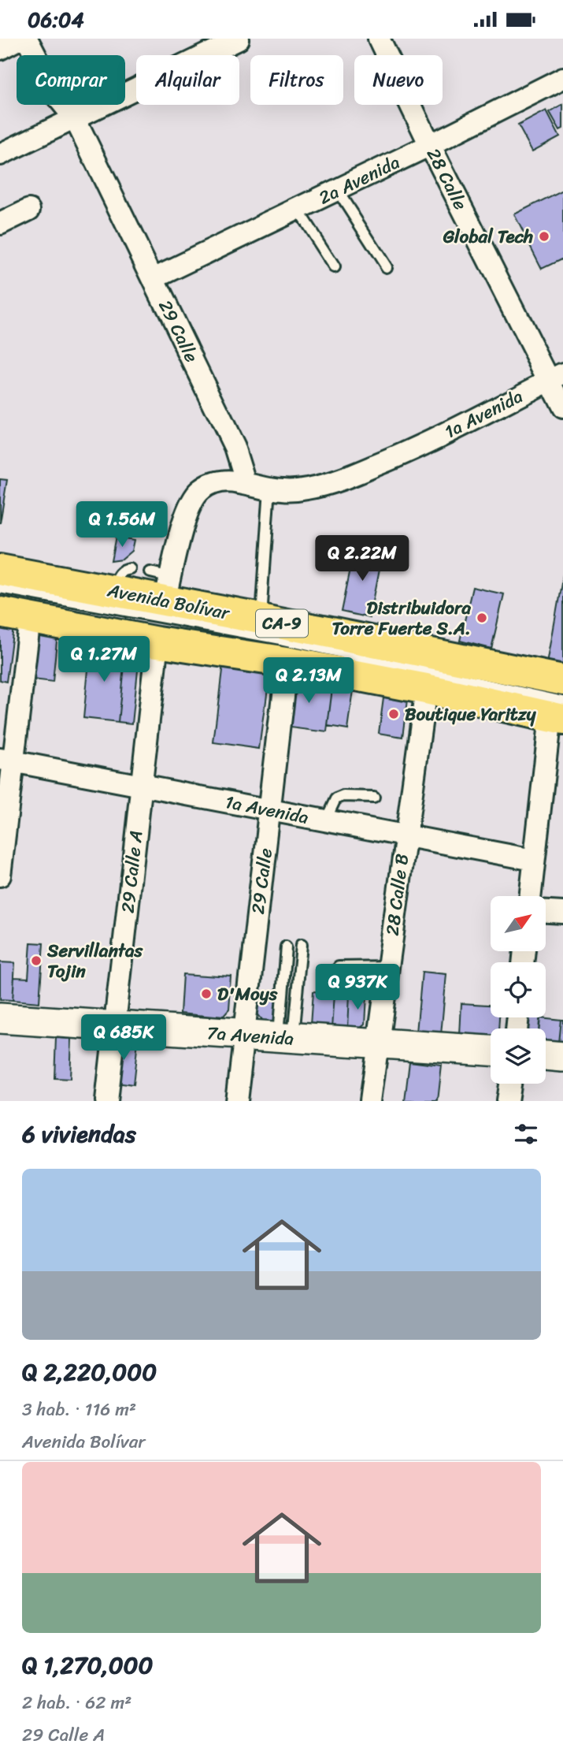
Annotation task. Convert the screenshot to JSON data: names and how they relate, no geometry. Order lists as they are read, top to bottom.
{
  "streets": {
    "main road": ["Avenida Bolívar", "CA-9", "7a Avenida"],
    "street": [
      "28 Calle",
      "2a Avenida",
      "29 Calle",
      "1a Avenida",
      "29 Calle A",
      "28 Calle B"
    ]
  },
  "crossings": [
    ["28 Calle", "2a Avenida"],
    ["28 Calle", "1a Avenida"],
    ["2a Avenida", "29 Calle"],
    ["29 Calle", "1a Avenida"],
    ["29 Calle", "CA-9"],
    ["29 Calle", "7a Avenida"],
    ["1a Avenida", "29 Calle A"],
    ["1a Avenida", "28 Calle B"],
    ["CA-9", "29 Calle A"],
    ["CA-9", "28 Calle B"],
    ["29 Calle A", "7a Avenida"],
    ["28 Calle B", "7a Avenida"]
  ],
  "places": [
    "Global Tech",
    "Distribuidora Torre Fuerte S.A.",
    "Boutique Yaritzy",
    "Servillantas Tojin",
    "D'Moys"
  ],
  "north": "top right",
  "page": {
    "status": "06:04",
    "chip": [
      "Comprar",
      "Alquilar",
      "Filtros",
      "Nuevo"
    ],
    "price": [
      "Q 1.56M",
      "Q 2.22M",
      "Q 1.27M",
      "Q 2.13M",
      "Q 937K",
      "Q 685K"
    ],
    "heading": "6 viviendas",
    "list": [
      {
        "name": "Q 2,220,000",
        "note": "3 hab. · 116 m² · Avenida Bolívar"
      },
      {
        "name": "Q 1,270,000",
        "note": "2 hab. · 62 m² · 29 Calle A"
      }
    ]
  }
}
